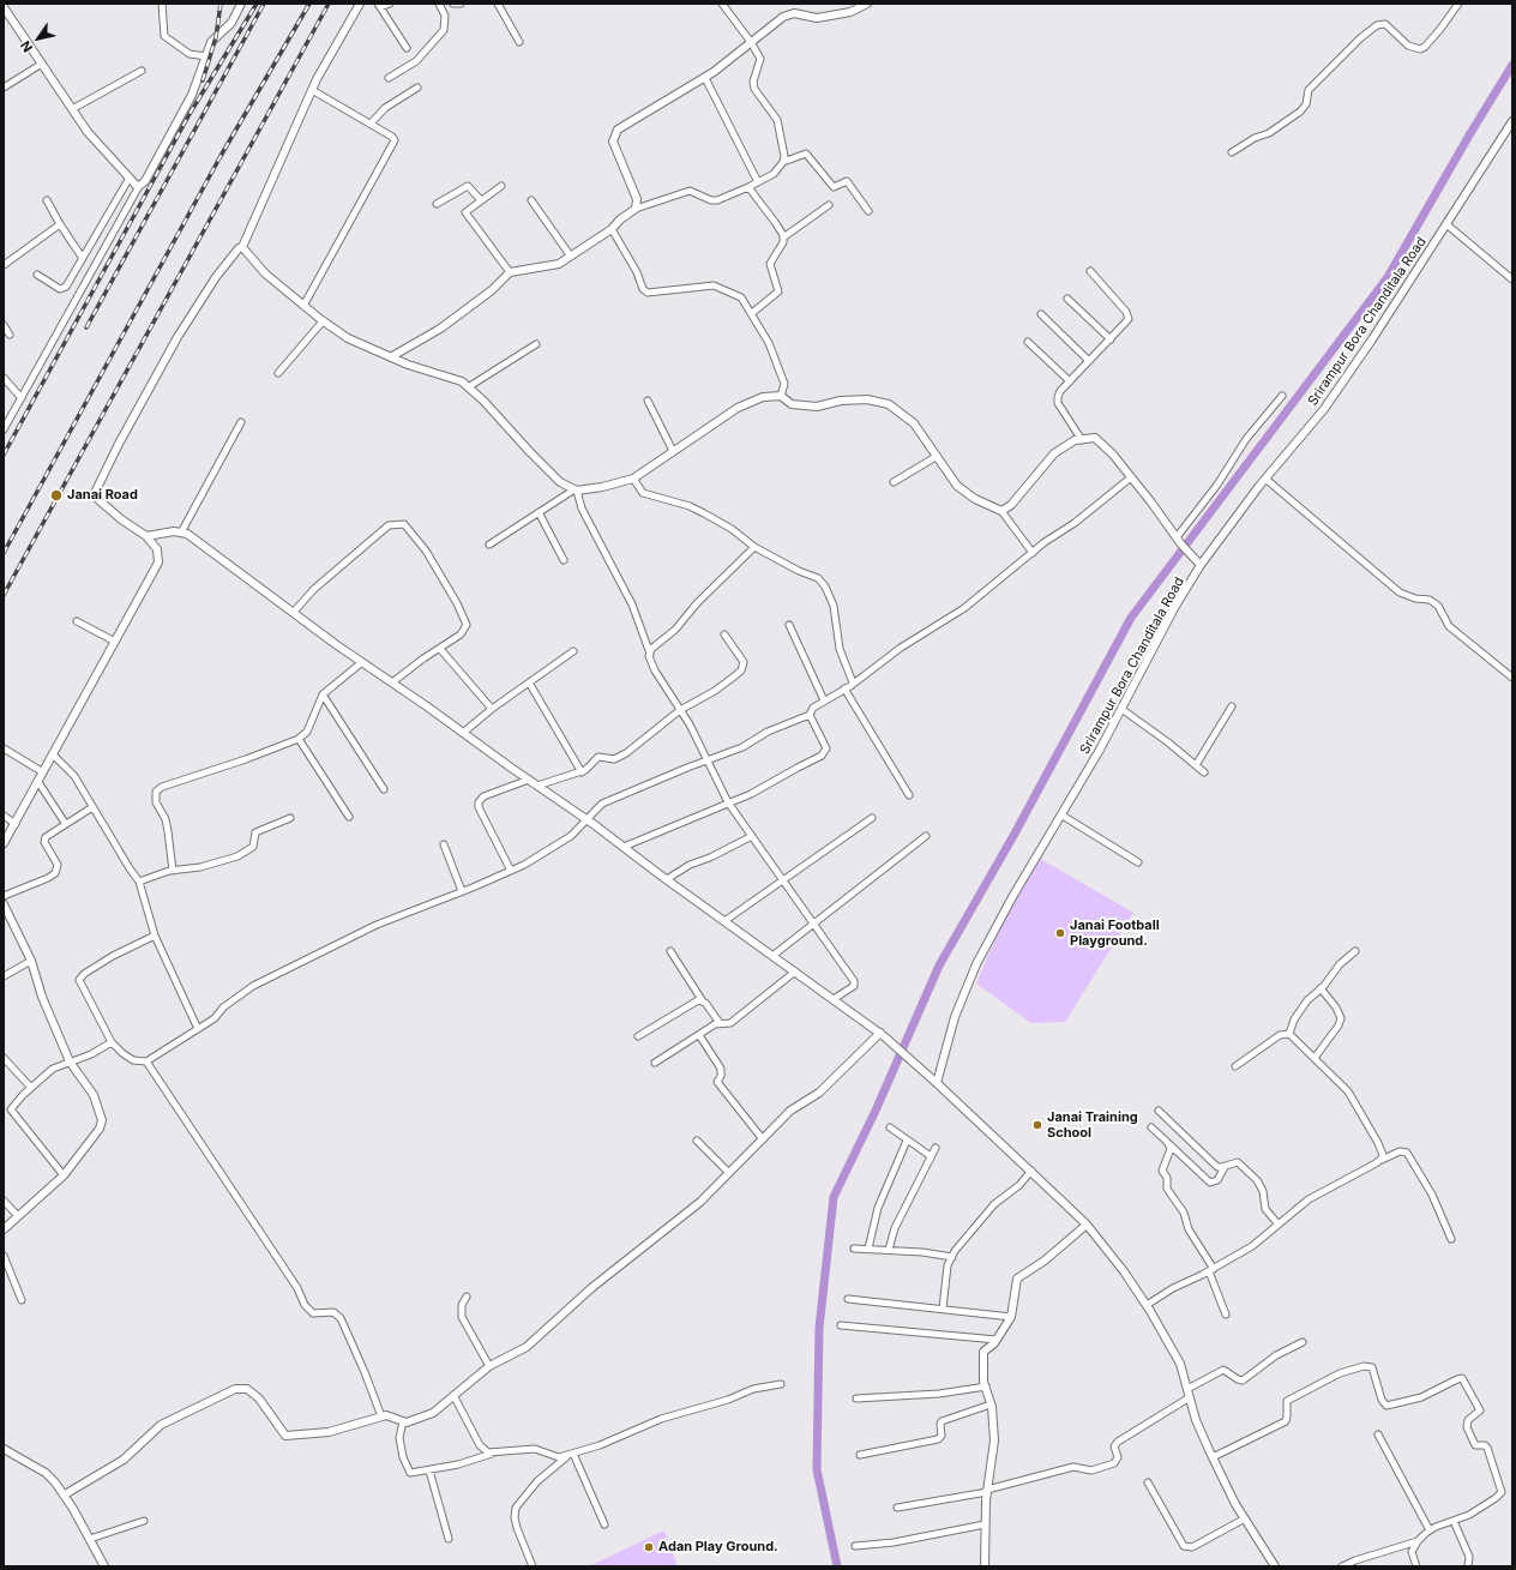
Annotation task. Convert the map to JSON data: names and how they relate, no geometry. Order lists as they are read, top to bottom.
{
  "streets": {
    "street": ["Srirampur Bora Chanditala Road"]
  },
  "places": [
    "Janai Road",
    "Janai Football Playground.",
    "Janai Training School",
    "Adan Play Ground."
  ],
  "north": "bottom left"
}
